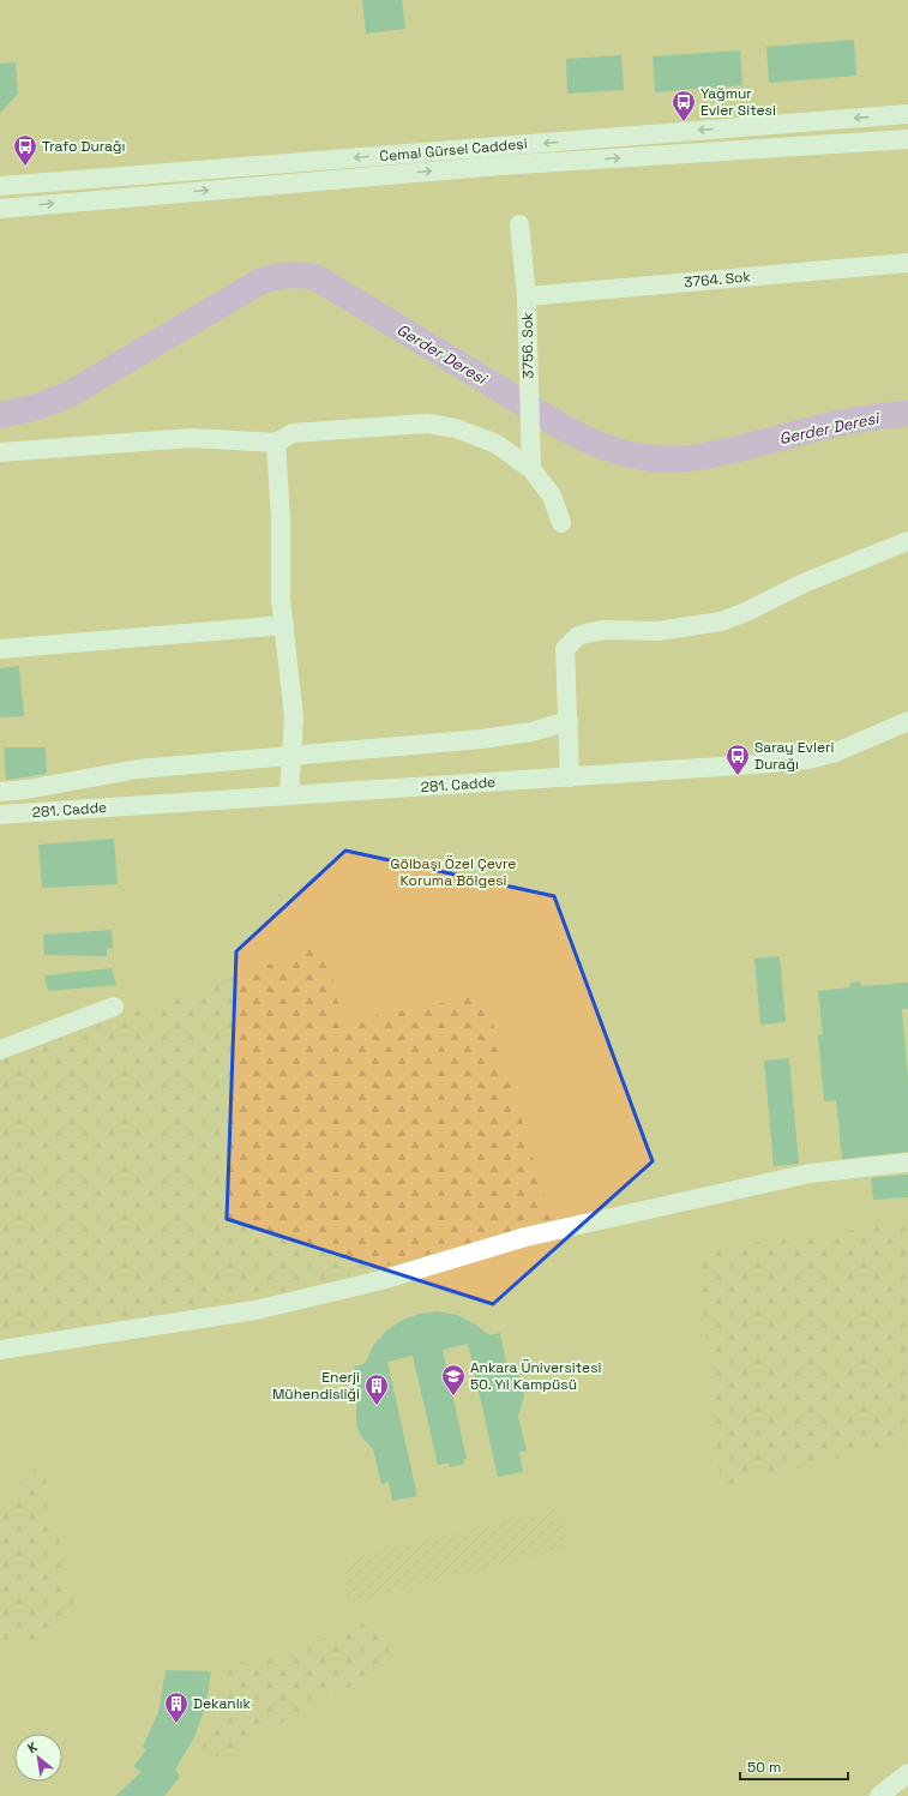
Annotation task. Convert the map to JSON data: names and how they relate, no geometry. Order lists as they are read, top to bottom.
{
  "streets": {
    "street": [
      "Cemal Gürsel Caddesi",
      "3764. Sok",
      "3756. Sok",
      "281. Cadde"
    ]
  },
  "crossings": [
    ["3764. Sok", "3756. Sok"]
  ],
  "water": ["Gerder Deresi"],
  "parks": ["Gölbaşı Özel Çevre Koruma Bölgesi"],
  "places": {
    "bus stop": ["Yağmur Evler Sitesi", "Trafo Durağı", "Saray Evleri Durağı"],
    "school or university": ["Ankara Üniversitesi 50. Yıl Kampüsü"],
    "building": ["Enerji Mühendisliği", "Dekanlık"]
  },
  "scale_bar": "50 m",
  "north": "top left"
}
